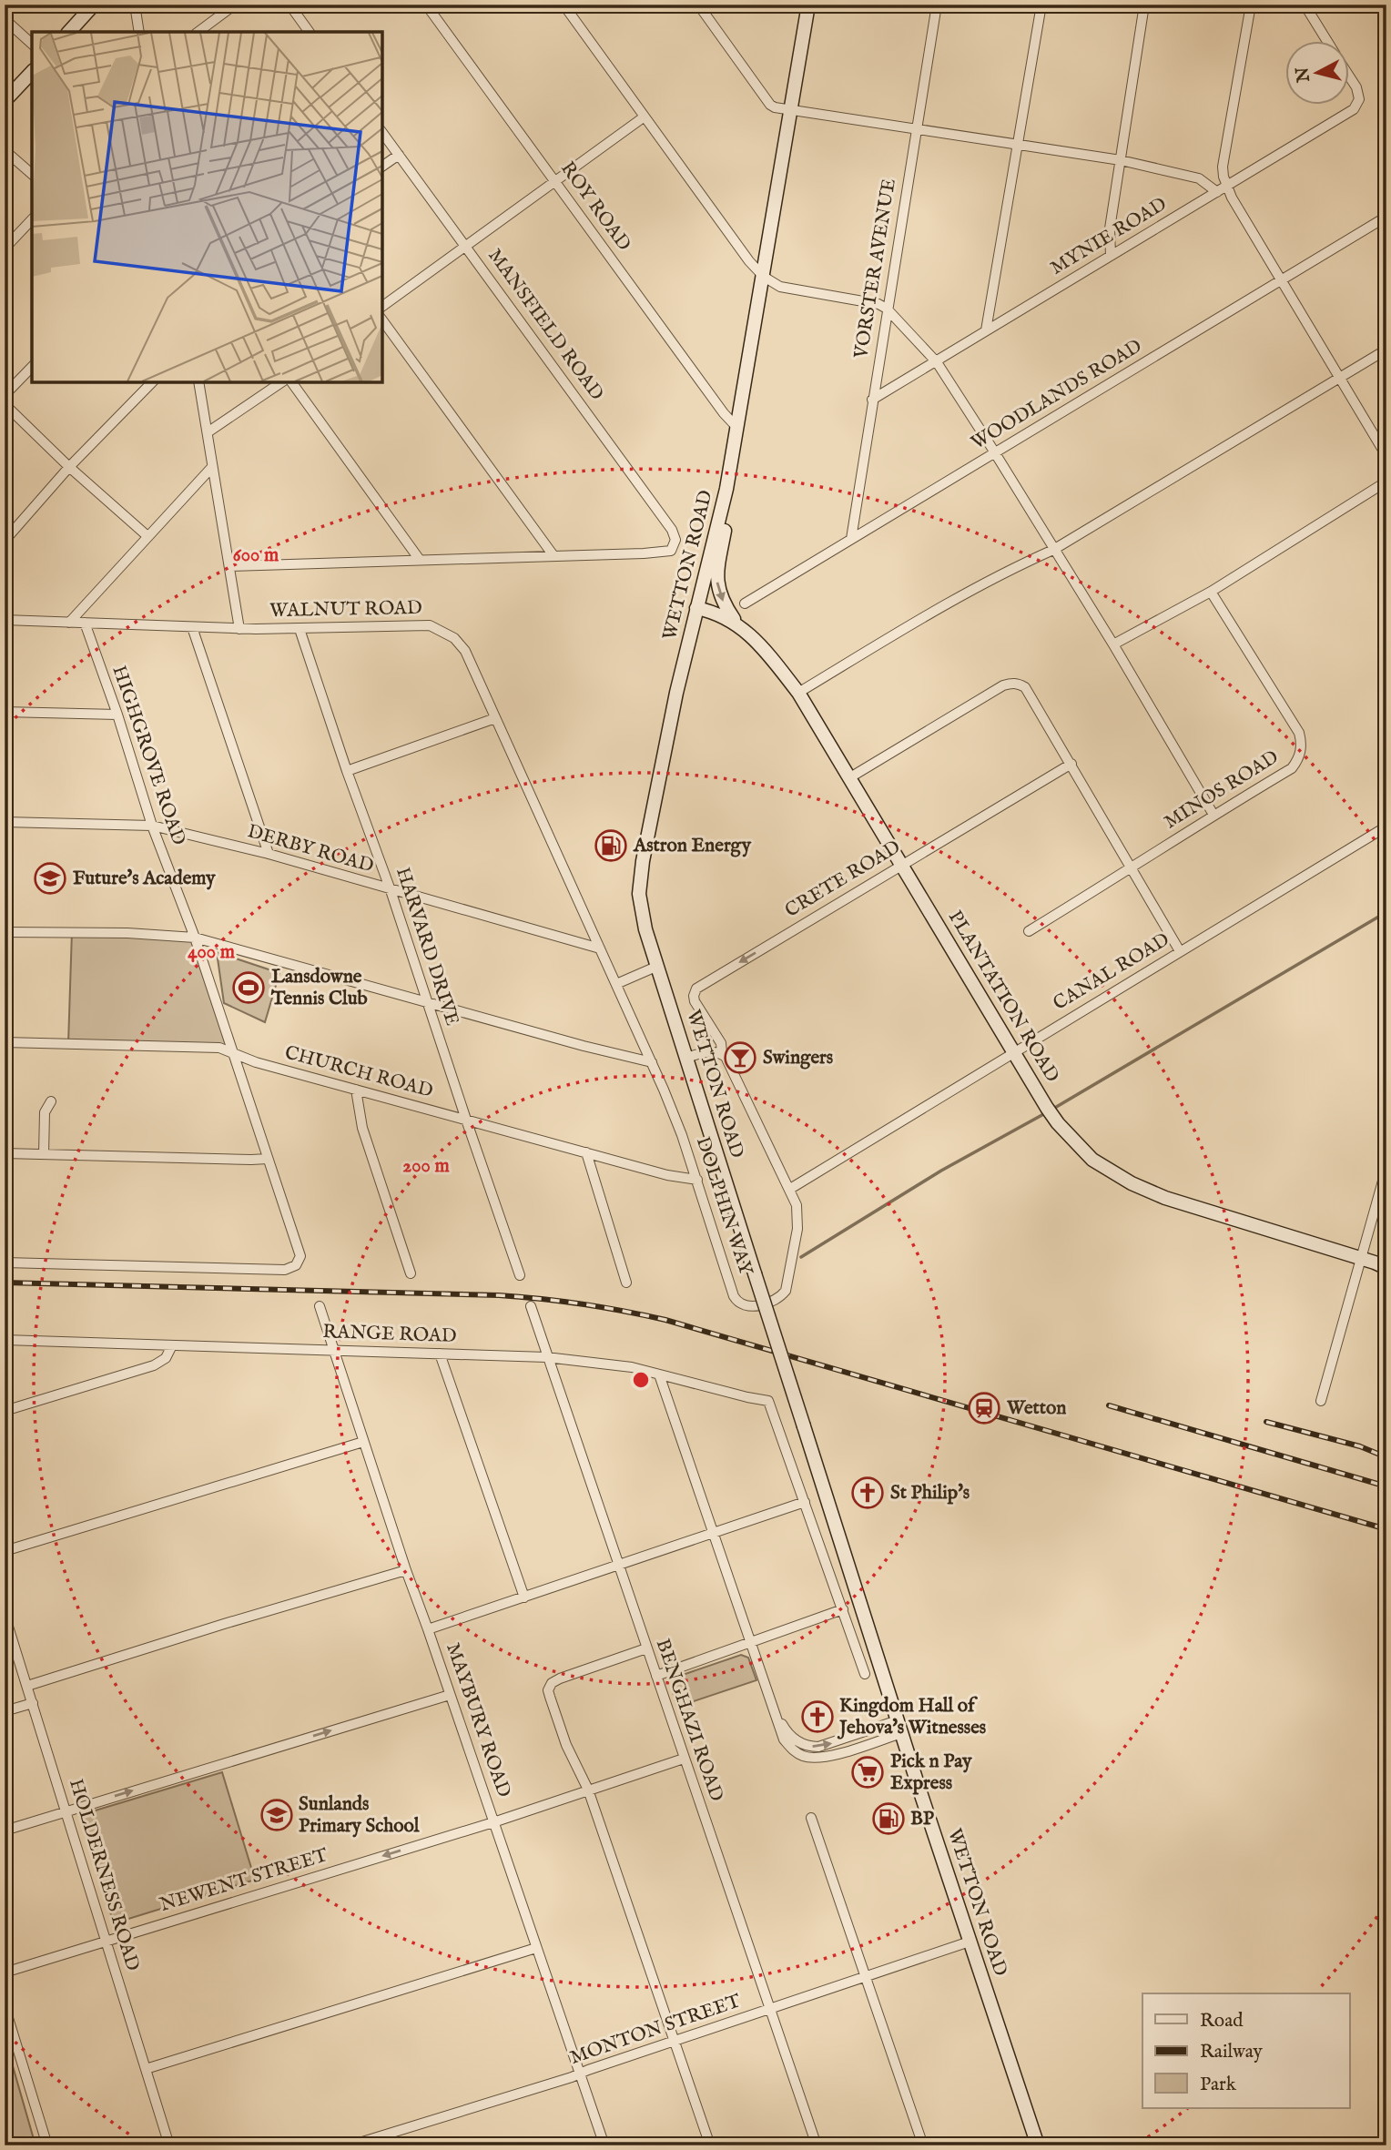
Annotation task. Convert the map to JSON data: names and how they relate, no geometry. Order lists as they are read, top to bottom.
{
  "streets": {
    "main road": ["WETTON ROAD", "PLANTATION ROAD"],
    "street": [
      "ROY ROAD",
      "MYNIE ROAD",
      "VORSTER AVENUE",
      "MANSFIELD ROAD",
      "WOODLANDS ROAD",
      "WALNUT ROAD",
      "HIGHGROVE ROAD",
      "MINOS ROAD",
      "DERBY ROAD",
      "CRETE ROAD",
      "HARVARD DRIVE",
      "CANAL ROAD",
      "CHURCH ROAD",
      "DOLPHIN WAY",
      "RANGE ROAD",
      "MAYBURY ROAD",
      "BENGHAZI ROAD",
      "HOLDERNESS ROAD",
      "NEWENT STREET",
      "MONTON STREET"
    ]
  },
  "crossings": [
    ["ROY ROAD", "WETTON ROAD"],
    ["MYNIE ROAD", "VORSTER AVENUE"],
    ["VORSTER AVENUE", "WOODLANDS ROAD"],
    ["WETTON ROAD", "PLANTATION ROAD"],
    ["WETTON ROAD", "MONTON STREET"],
    ["WALNUT ROAD", "HIGHGROVE ROAD"],
    ["WALNUT ROAD", "DERBY ROAD"],
    ["WALNUT ROAD", "HARVARD DRIVE"],
    ["WALNUT ROAD", "DOLPHIN WAY"],
    ["HIGHGROVE ROAD", "DERBY ROAD"],
    ["HIGHGROVE ROAD", "CHURCH ROAD"],
    ["DERBY ROAD", "HARVARD DRIVE"],
    ["CRETE ROAD", "PLANTATION ROAD"],
    ["CRETE ROAD", "DOLPHIN WAY"],
    ["HARVARD DRIVE", "CHURCH ROAD"],
    ["CANAL ROAD", "PLANTATION ROAD"],
    ["CANAL ROAD", "DOLPHIN WAY"],
    ["CHURCH ROAD", "DOLPHIN WAY"],
    ["RANGE ROAD", "MAYBURY ROAD"],
    ["RANGE ROAD", "BENGHAZI ROAD"],
    ["MAYBURY ROAD", "NEWENT STREET"],
    ["MAYBURY ROAD", "MONTON STREET"],
    ["BENGHAZI ROAD", "NEWENT STREET"],
    ["BENGHAZI ROAD", "MONTON STREET"],
    ["HOLDERNESS ROAD", "NEWENT STREET"]
  ],
  "one_way": ["CRETE ROAD", "NEWENT STREET"],
  "places": {
    "fuel station": ["Astron Energy", "BP"],
    "school or university": ["Future's Academy", "Sunlands Primary School"],
    "sports": ["Lansdowne Tennis Club"],
    "bar": ["Swingers"],
    "station": ["Wetton"],
    "church": ["St Philip's", "Kingdom Hall of Jehova's Witnesses"],
    "supermarket": ["Pick n Pay Express"]
  },
  "legend": ["Road", "Railway", "Park"],
  "north": "left",
  "rings": ["600 m", "400 m", "200 m"]
}
